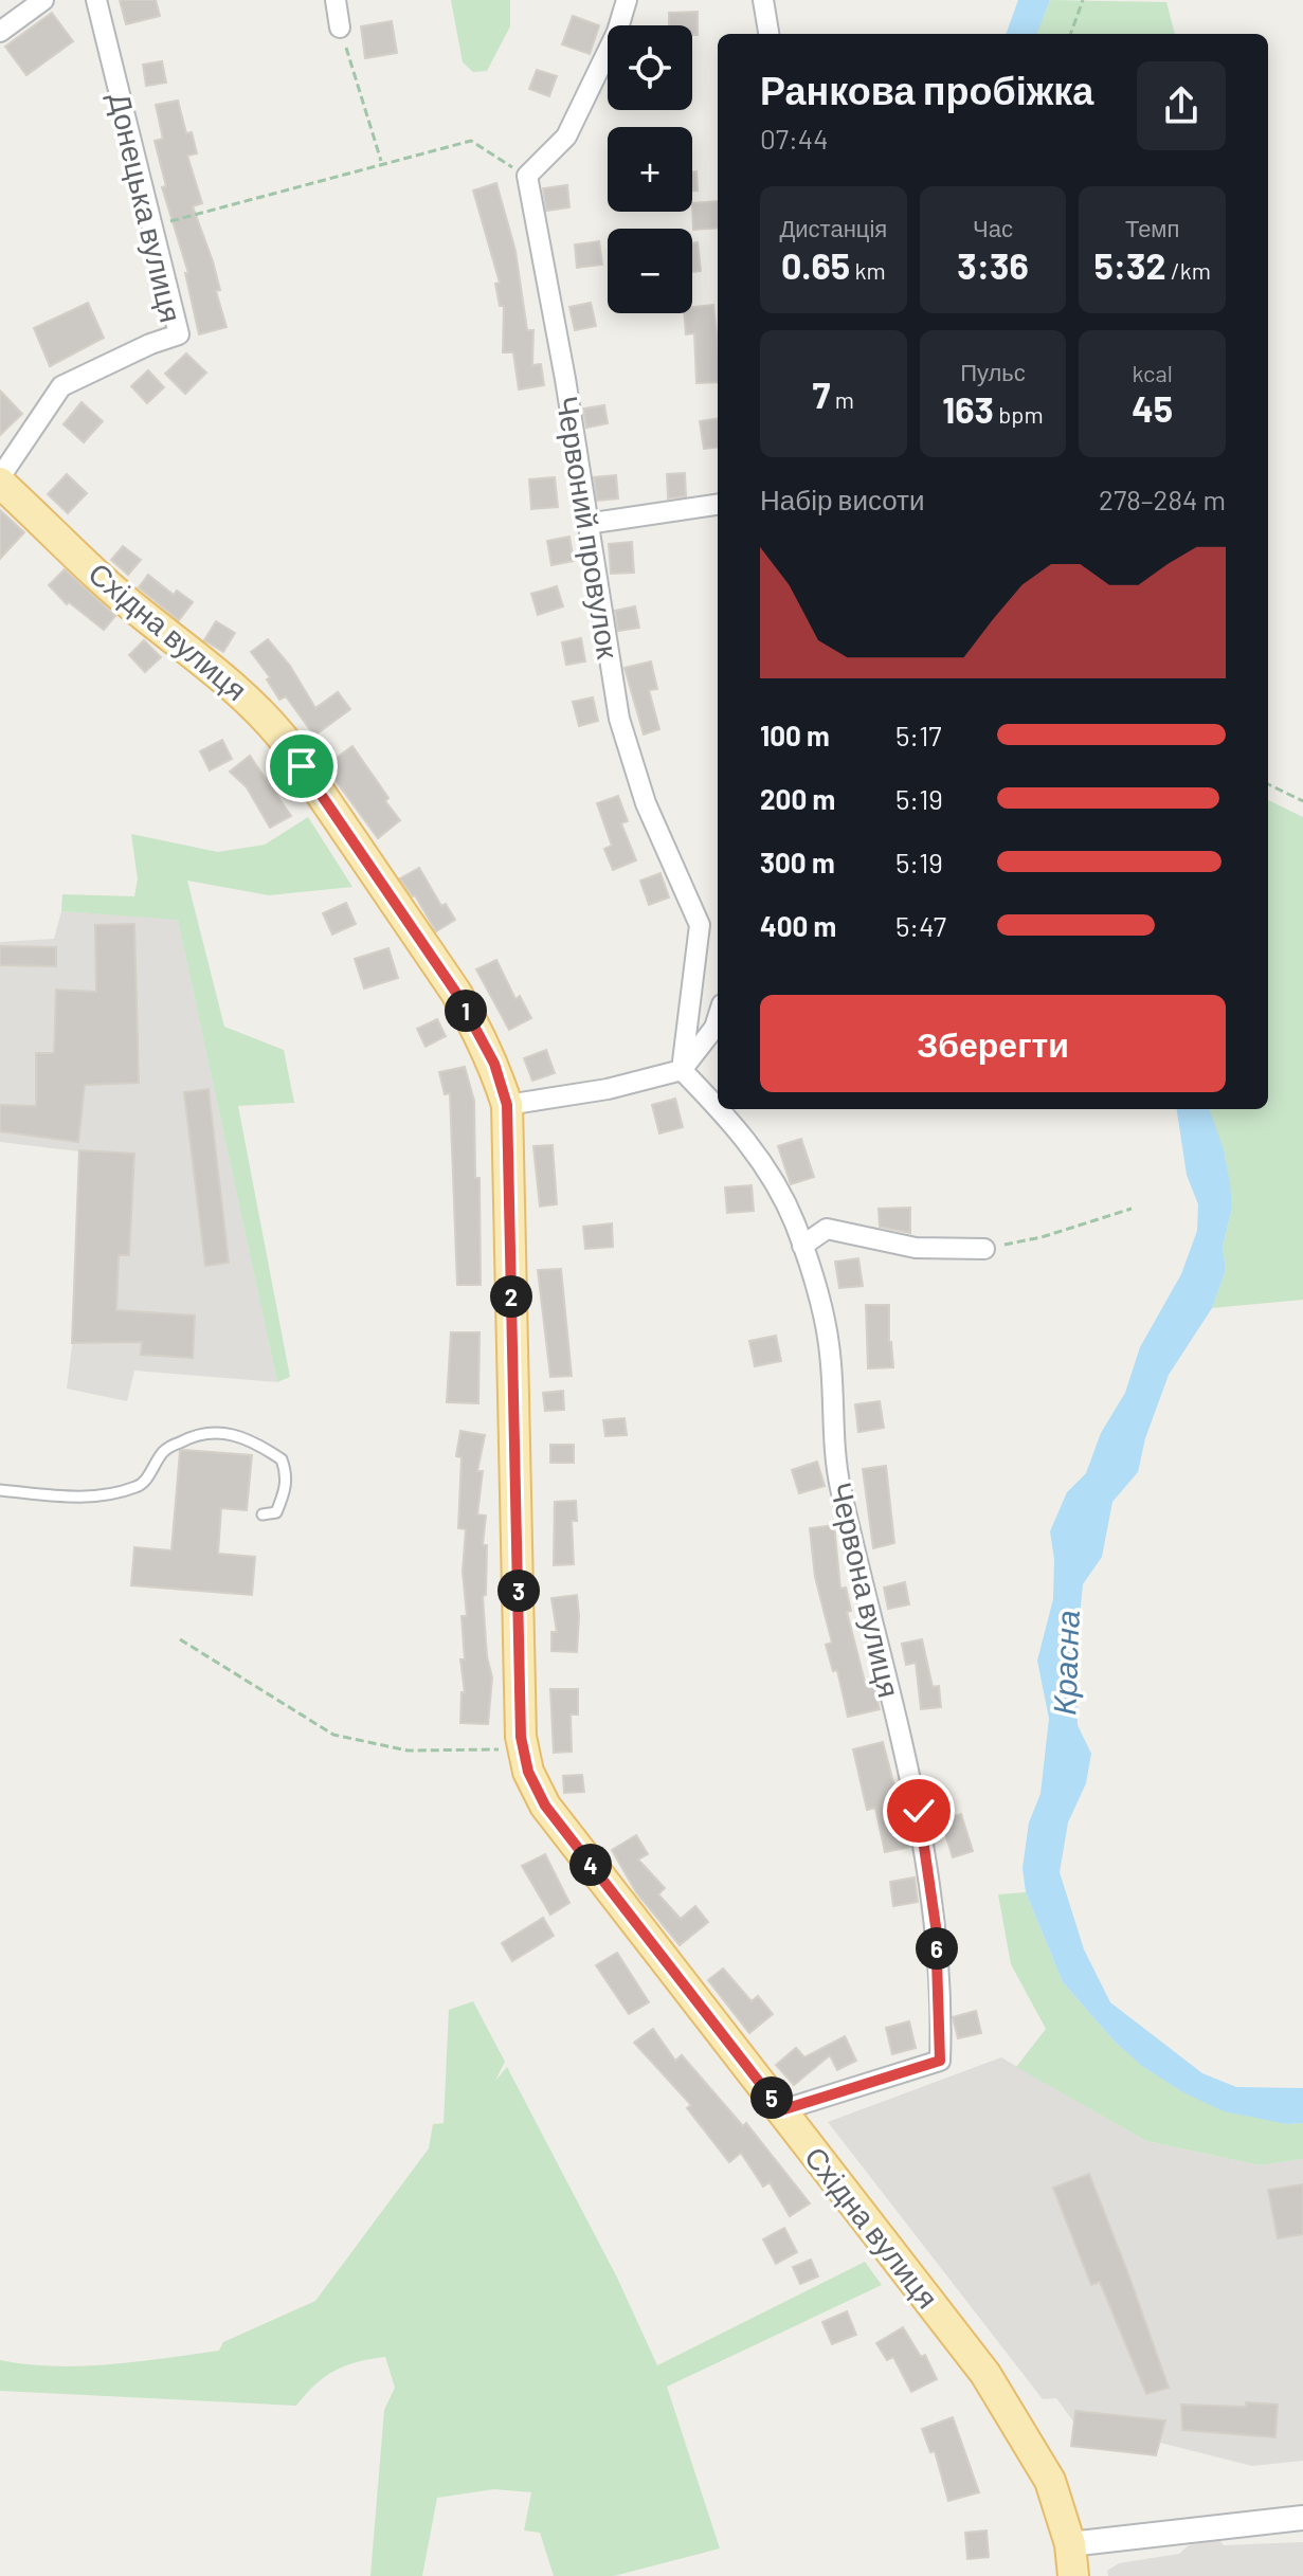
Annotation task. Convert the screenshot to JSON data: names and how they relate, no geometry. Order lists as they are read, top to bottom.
{
  "streets": {
    "main road": ["Східна вулиця"],
    "street": ["Донецька вулиця", "Червоний провулок", "Червона вулиця"]
  },
  "crossings": [
    ["Донецька вулиця", "Східна вулиця"],
    ["Червоний провулок", "Червона вулиця"],
    ["Східна вулиця", "Червона вулиця"]
  ],
  "water": ["Красна"],
  "page": {
    "map_buttons": ["+", "−"],
    "heading": ["Ранкова пробіжка", "07:44"],
    "stats": [
      ["Дистанція", "0.65 km"],
      ["Час", "3:36"],
      ["Темп", "5:32 /km"],
      ["7 m"],
      ["Пульс", "163 bpm"],
      ["kcal", "45"]
    ],
    "chart": ["Набір висоти", "278–284 m"],
    "list": [
      {
        "name": "100 m",
        "note": "5:17"
      },
      {
        "name": "200 m",
        "note": "5:19"
      },
      {
        "name": "300 m",
        "note": "5:19"
      },
      {
        "name": "400 m",
        "note": "5:47"
      }
    ],
    "buttons": "Зберегти",
    "pins": [
      "1",
      "2",
      "3",
      "4",
      "6",
      "5"
    ]
  }
}
